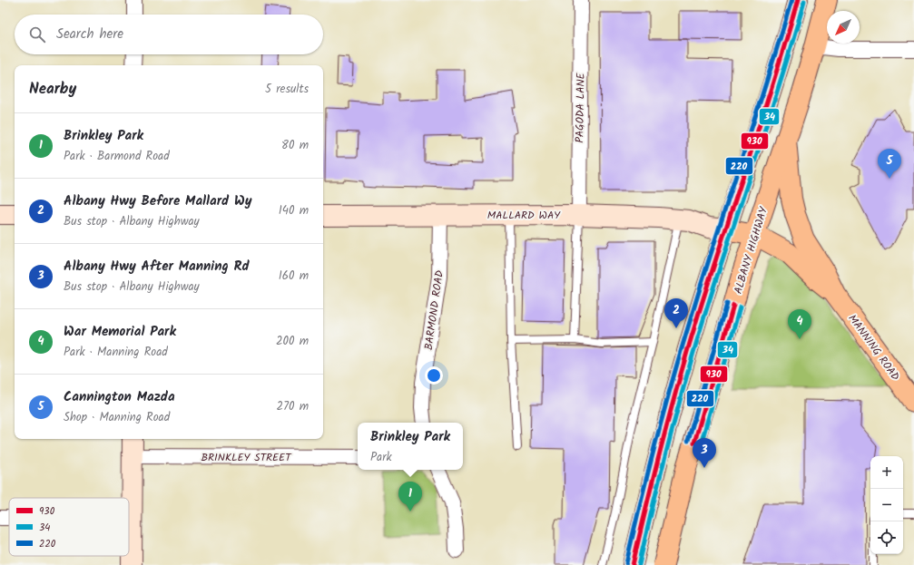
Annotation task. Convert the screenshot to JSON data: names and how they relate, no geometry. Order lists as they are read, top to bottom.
{
  "streets": {
    "main road": ["ALBANY HIGHWAY", "MANNING ROAD"],
    "street": [
      "PAGODA LANE",
      "MALLARD WAY",
      "BARMOND ROAD",
      "BRINKLEY STREET"
    ]
  },
  "crossings": [
    ["PAGODA LANE", "MALLARD WAY"],
    ["MALLARD WAY", "BARMOND ROAD"],
    ["MALLARD WAY", "MANNING ROAD"],
    ["ALBANY HIGHWAY", "MANNING ROAD"]
  ],
  "lines": ["transit line 930", "transit line 220", "transit line 34"],
  "legend": ["930", "34", "220"],
  "north": "bottom left",
  "page": {
    "search": "Search here",
    "heading": ["Nearby", "5 results"],
    "list": [
      {
        "mark": "1",
        "name": "Brinkley Park",
        "note": "Park · Barmond Road",
        "value": "80 m"
      },
      {
        "mark": "2",
        "name": "Albany Hwy Before Mallard Wy",
        "note": "Bus stop · Albany Highway",
        "value": "140 m"
      },
      {
        "mark": "3",
        "name": "Albany Hwy After Manning Rd",
        "note": "Bus stop · Albany Highway",
        "value": "160 m"
      },
      {
        "mark": "4",
        "name": "War Memorial Park",
        "note": "Park · Manning Road",
        "value": "200 m"
      },
      {
        "mark": "5",
        "name": "Cannington Mazda",
        "note": "Shop · Manning Road",
        "value": "270 m"
      }
    ],
    "pins": [
      "5",
      "2",
      "4",
      "3",
      "1"
    ],
    "popup": ["Brinkley Park", "Park"],
    "map_buttons": ["+", "−"]
  }
}
